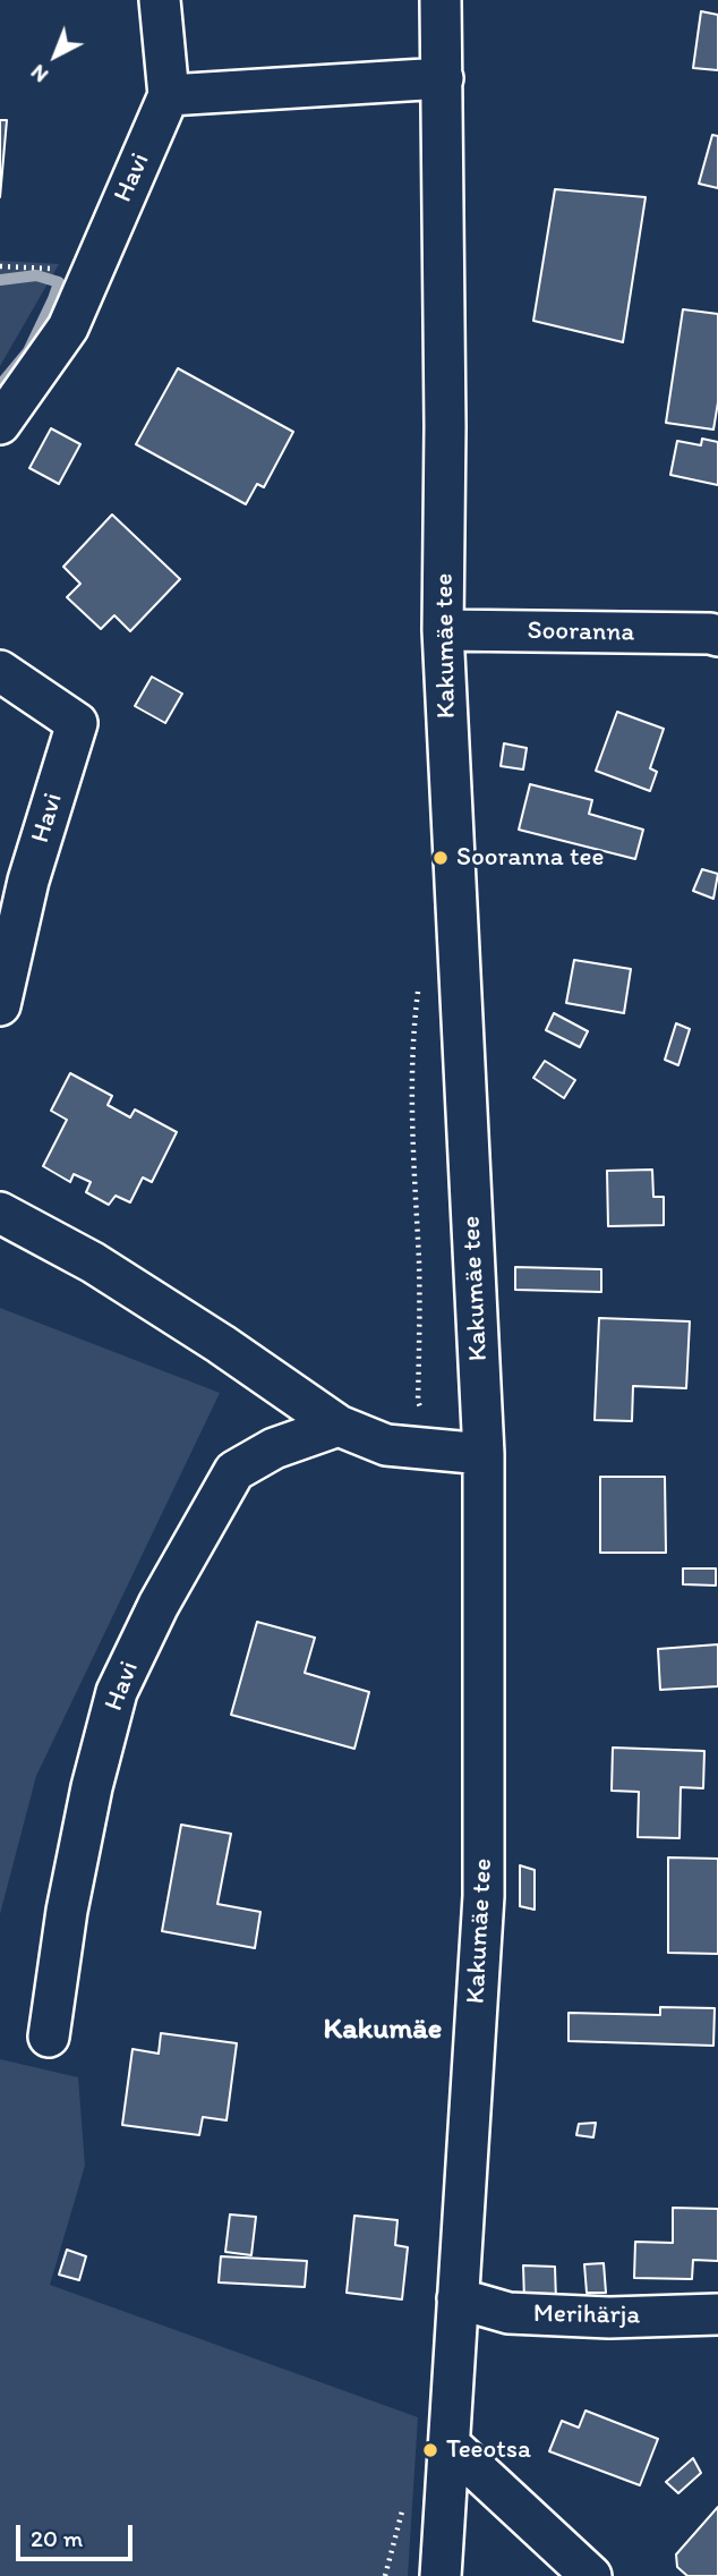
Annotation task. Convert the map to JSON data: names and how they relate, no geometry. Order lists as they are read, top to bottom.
{
  "streets": {
    "street": [
      "Havi",
      "Sooranna",
      "Kakumäe tee",
      "Merihärja"
    ]
  },
  "crossings": [
    ["Sooranna", "Kakumäe tee"],
    ["Kakumäe tee", "Merihärja"]
  ],
  "districts": ["Kakumäe"],
  "places": ["Sooranna tee", "Teeotsa"],
  "scale_bar": "20 m",
  "north": "bottom left"
}
